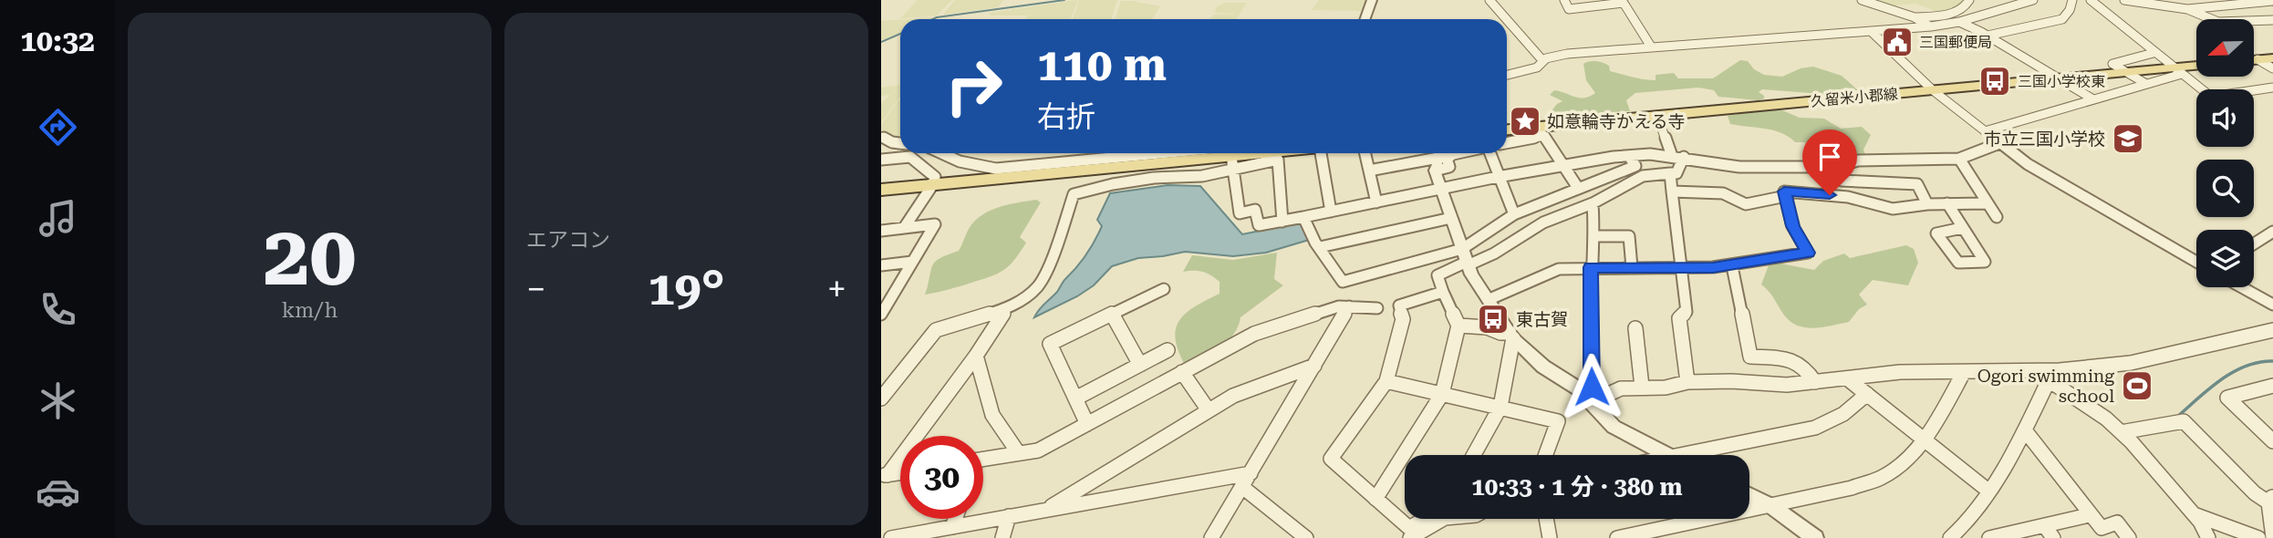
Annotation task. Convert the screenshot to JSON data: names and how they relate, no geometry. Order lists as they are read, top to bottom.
{
  "streets": {
    "main road": ["久留米小郡線"]
  },
  "places": {
    "public building": ["三国郵便局"],
    "bus stop": ["三国小学校東", "東古賀"],
    "place": ["如意輪寺かえる寺"],
    "school or university": ["市立三国小学校"],
    "sports": ["Ogori swimming school"]
  },
  "north": "left",
  "page": {
    "tabs": "10:32",
    "tile": [
      ["20", "km/h"],
      "エアコン"
    ],
    "turn": ["110 m", "右折"],
    "heat": ["−", "19°", "+"],
    "limit": "30",
    "trip": "10:33 · 1 分 · 380 m"
  }
}
